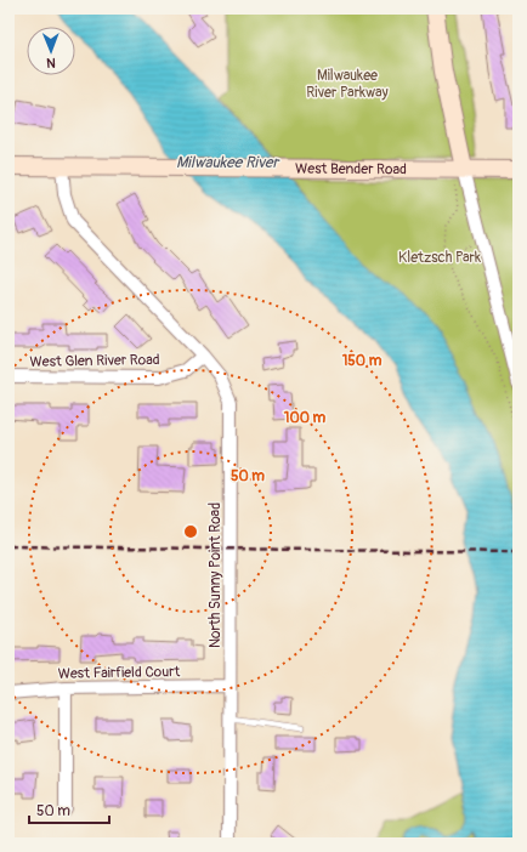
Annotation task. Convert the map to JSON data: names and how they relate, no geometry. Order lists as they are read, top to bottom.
{
  "streets": {
    "street": [
      "West Bender Road",
      "West Glen River Road",
      "North Sunny Point Road",
      "West Fairfield Court"
    ]
  },
  "crossings": [
    ["West Bender Road", "North Sunny Point Road"],
    ["West Glen River Road", "North Sunny Point Road"],
    ["North Sunny Point Road", "West Fairfield Court"]
  ],
  "water": ["Milwaukee River"],
  "parks": ["Milwaukee River Parkway", "Kletzsch Park"],
  "scale_bar": "50 m",
  "north": "bottom",
  "rings": ["150 m", "100 m", "50 m"]
}
